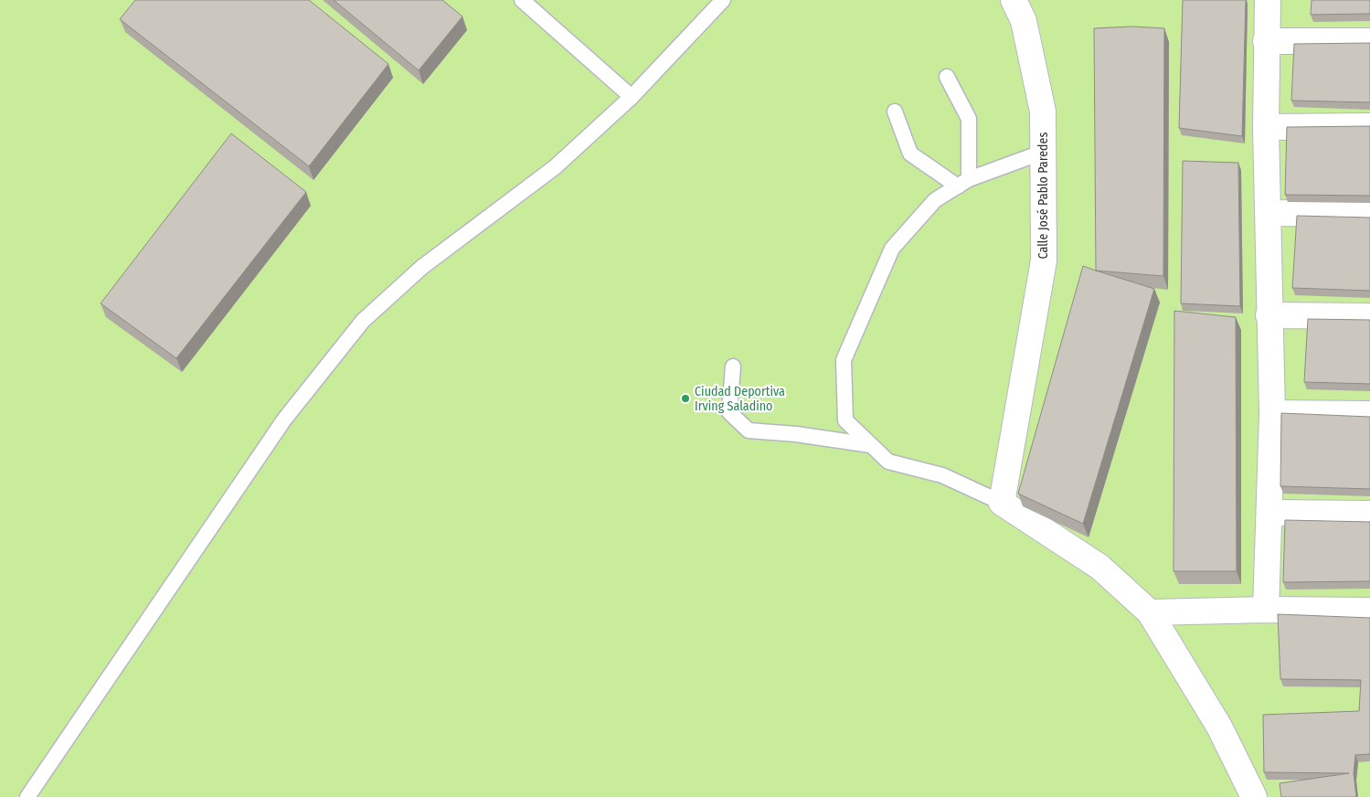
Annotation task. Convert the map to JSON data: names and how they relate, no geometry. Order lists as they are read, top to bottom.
{
  "streets": {
    "street": ["Calle José Pablo Paredes"]
  },
  "places": ["Ciudad Deportiva Irving Saladino"]
}
